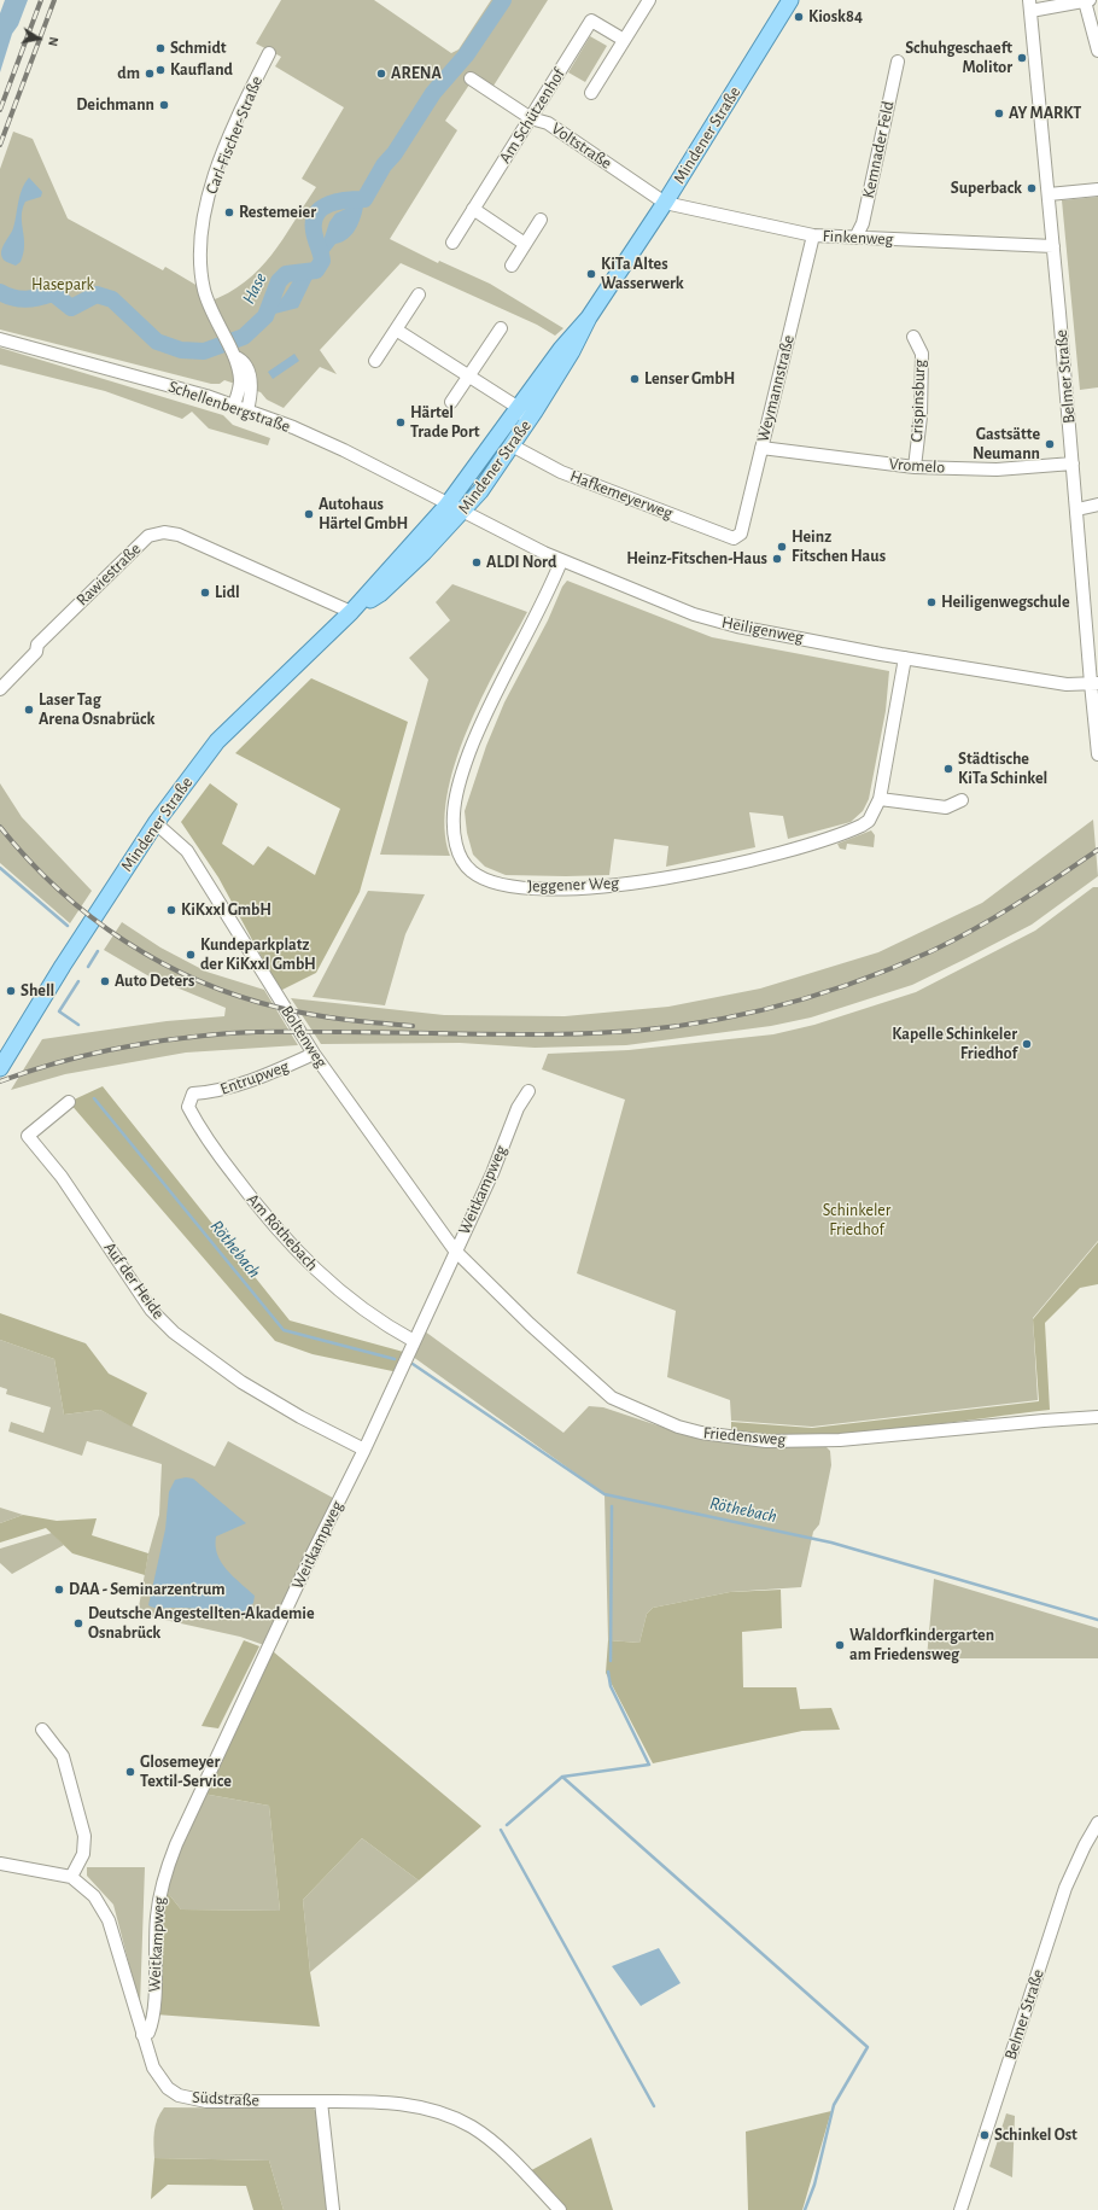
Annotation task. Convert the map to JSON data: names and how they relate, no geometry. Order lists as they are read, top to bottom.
{
  "streets": {
    "main road": ["Mindener Straße"],
    "street": [
      "Am Schützenhof",
      "Carl-Fischer-Straße",
      "Voltstraße",
      "Kemnader Feld",
      "Finkenweg",
      "Belmer Straße",
      "Weymannstraße",
      "Crispinsburg",
      "Schellenbergstraße",
      "Vromelo",
      "Hafkemeyerweg",
      "Rawiestraße",
      "Heiligenweg",
      "Jeggener Weg",
      "Boltenweg",
      "Entrupweg",
      "Weitkampweg",
      "Am Röthebach",
      "Auf der Heide",
      "Friedensweg",
      "Südstraße"
    ]
  },
  "crossings": [
    ["Am Schützenhof", "Voltstraße"],
    ["Carl-Fischer-Straße", "Schellenbergstraße"],
    ["Mindener Straße", "Voltstraße"],
    ["Mindener Straße", "Finkenweg"],
    ["Mindener Straße", "Schellenbergstraße"],
    ["Mindener Straße", "Hafkemeyerweg"],
    ["Mindener Straße", "Rawiestraße"],
    ["Mindener Straße", "Heiligenweg"],
    ["Mindener Straße", "Boltenweg"],
    ["Voltstraße", "Finkenweg"],
    ["Kemnader Feld", "Finkenweg"],
    ["Finkenweg", "Belmer Straße"],
    ["Finkenweg", "Weymannstraße"],
    ["Belmer Straße", "Vromelo"],
    ["Belmer Straße", "Heiligenweg"],
    ["Weymannstraße", "Vromelo"],
    ["Weymannstraße", "Hafkemeyerweg"],
    ["Crispinsburg", "Vromelo"],
    ["Schellenbergstraße", "Heiligenweg"],
    ["Heiligenweg", "Jeggener Weg"],
    ["Boltenweg", "Entrupweg"],
    ["Boltenweg", "Weitkampweg"],
    ["Boltenweg", "Friedensweg"],
    ["Entrupweg", "Am Röthebach"],
    ["Weitkampweg", "Am Röthebach"],
    ["Weitkampweg", "Auf der Heide"],
    ["Weitkampweg", "Friedensweg"],
    ["Weitkampweg", "Südstraße"]
  ],
  "water": ["Hase", "Röthebach"],
  "parks": ["Hasepark", "Schinkeler Friedhof"],
  "places": [
    "Kiosk84",
    "Schmidt",
    "Schuhgeschaeft Molitor",
    "Kaufland",
    "dm",
    "ARENA",
    "Deichmann",
    "AY MARKT",
    "Superback",
    "Restemeier",
    "KiTa Altes Wasserwerk",
    "Lenser GmbH",
    "Härtel Trade Port",
    "Gastsätte Neumann",
    "Autohaus Härtel GmbH",
    "Heinz Fitschen Haus",
    "Heinz-Fitschen-Haus",
    "ALDI Nord",
    "Lidl",
    "Heiligenwegschule",
    "Laser Tag Arena Osnabrück",
    "Städtische KiTa Schinkel",
    "KiKxxl GmbH",
    "Kundeparkplatz der KiKxxl GmbH",
    "Auto Deters",
    "Shell",
    "Kapelle Schinkeler Friedhof",
    "DAA - Seminarzentrum",
    "Deutsche Angestellten-Akademie Osnabrück",
    "Waldorfkindergarten am Friedensweg",
    "Glosemeyer Textil-Service",
    "Schinkel Ost"
  ],
  "north": "right"
}
